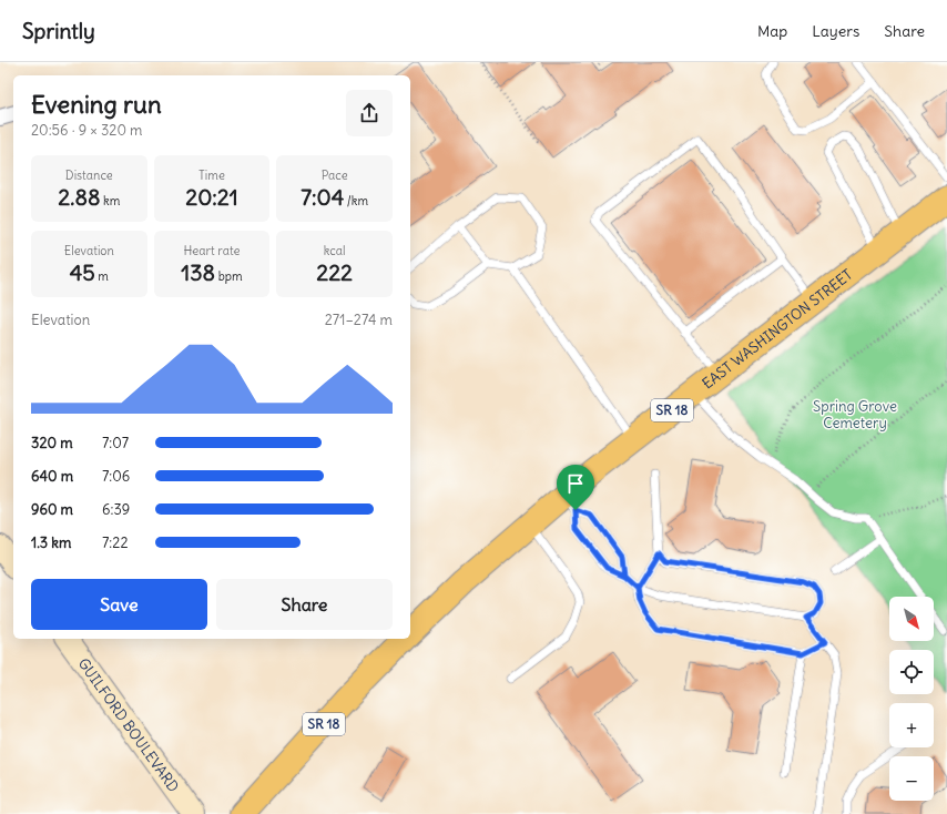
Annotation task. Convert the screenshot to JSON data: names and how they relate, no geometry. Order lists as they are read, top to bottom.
{
  "streets": {
    "highway": ["EAST WASHINGTON STREET", "SR 18"],
    "street": ["GUILFORD BOULEVARD"]
  },
  "parks": ["Spring Grove Cemetery"],
  "north": "bottom right",
  "page": {
    "header": "Sprintly",
    "nav": ["Map", "Layers", "Share"],
    "heading": ["Evening run", "20:56 · 9 × 320 m"],
    "stats": [
      ["Distance", "2.88 km"],
      ["Time", "20:21"],
      ["Pace", "7:04 /km"],
      ["Elevation", "45 m"],
      ["Heart rate", "138 bpm"],
      ["kcal", "222"]
    ],
    "chart": ["Elevation", "271–274 m"],
    "list": [
      {
        "name": "320 m",
        "note": "7:07"
      },
      {
        "name": "640 m",
        "note": "7:06"
      },
      {
        "name": "960 m",
        "note": "6:39"
      },
      {
        "name": "1.3 km",
        "note": "7:22"
      }
    ],
    "buttons": ["Save", "Share"],
    "map_buttons": ["+", "−"]
  }
}
